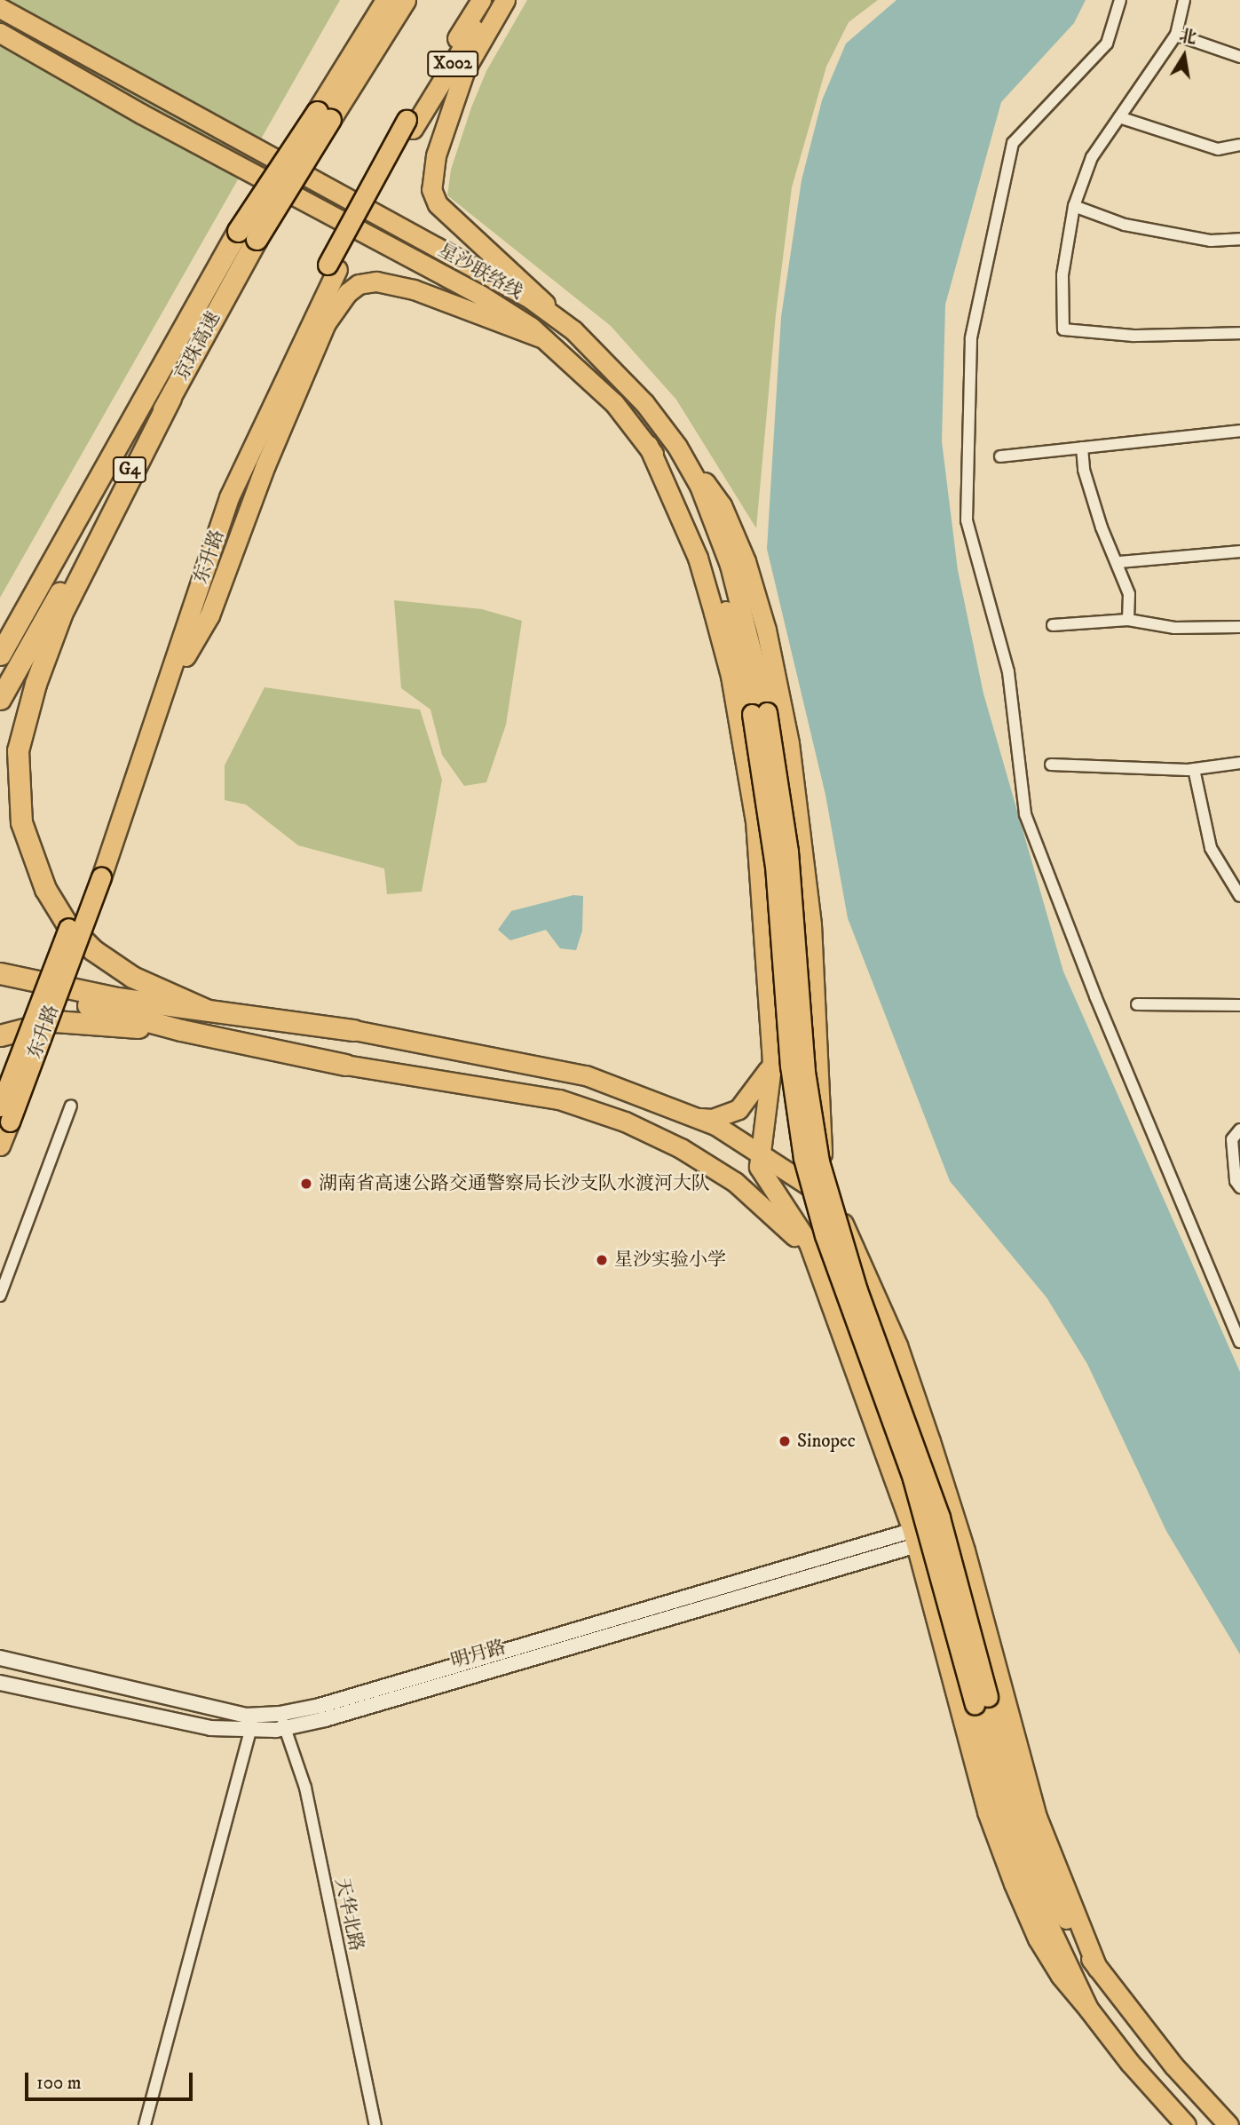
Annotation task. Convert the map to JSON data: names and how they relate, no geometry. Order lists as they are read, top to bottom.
{
  "streets": {
    "highway": ["京珠高速", "G4"],
    "main road": ["X002", "星沙联络线", "东升路"],
    "street": ["明月路", "天华北路"]
  },
  "crossings": [
    ["明月路", "天华北路"]
  ],
  "places": ["湖南省高速公路交通警察局长沙支队水渡河大队", "星沙实验小学", "Sinopec"],
  "scale_bar": "100 m",
  "north": "top"
}
